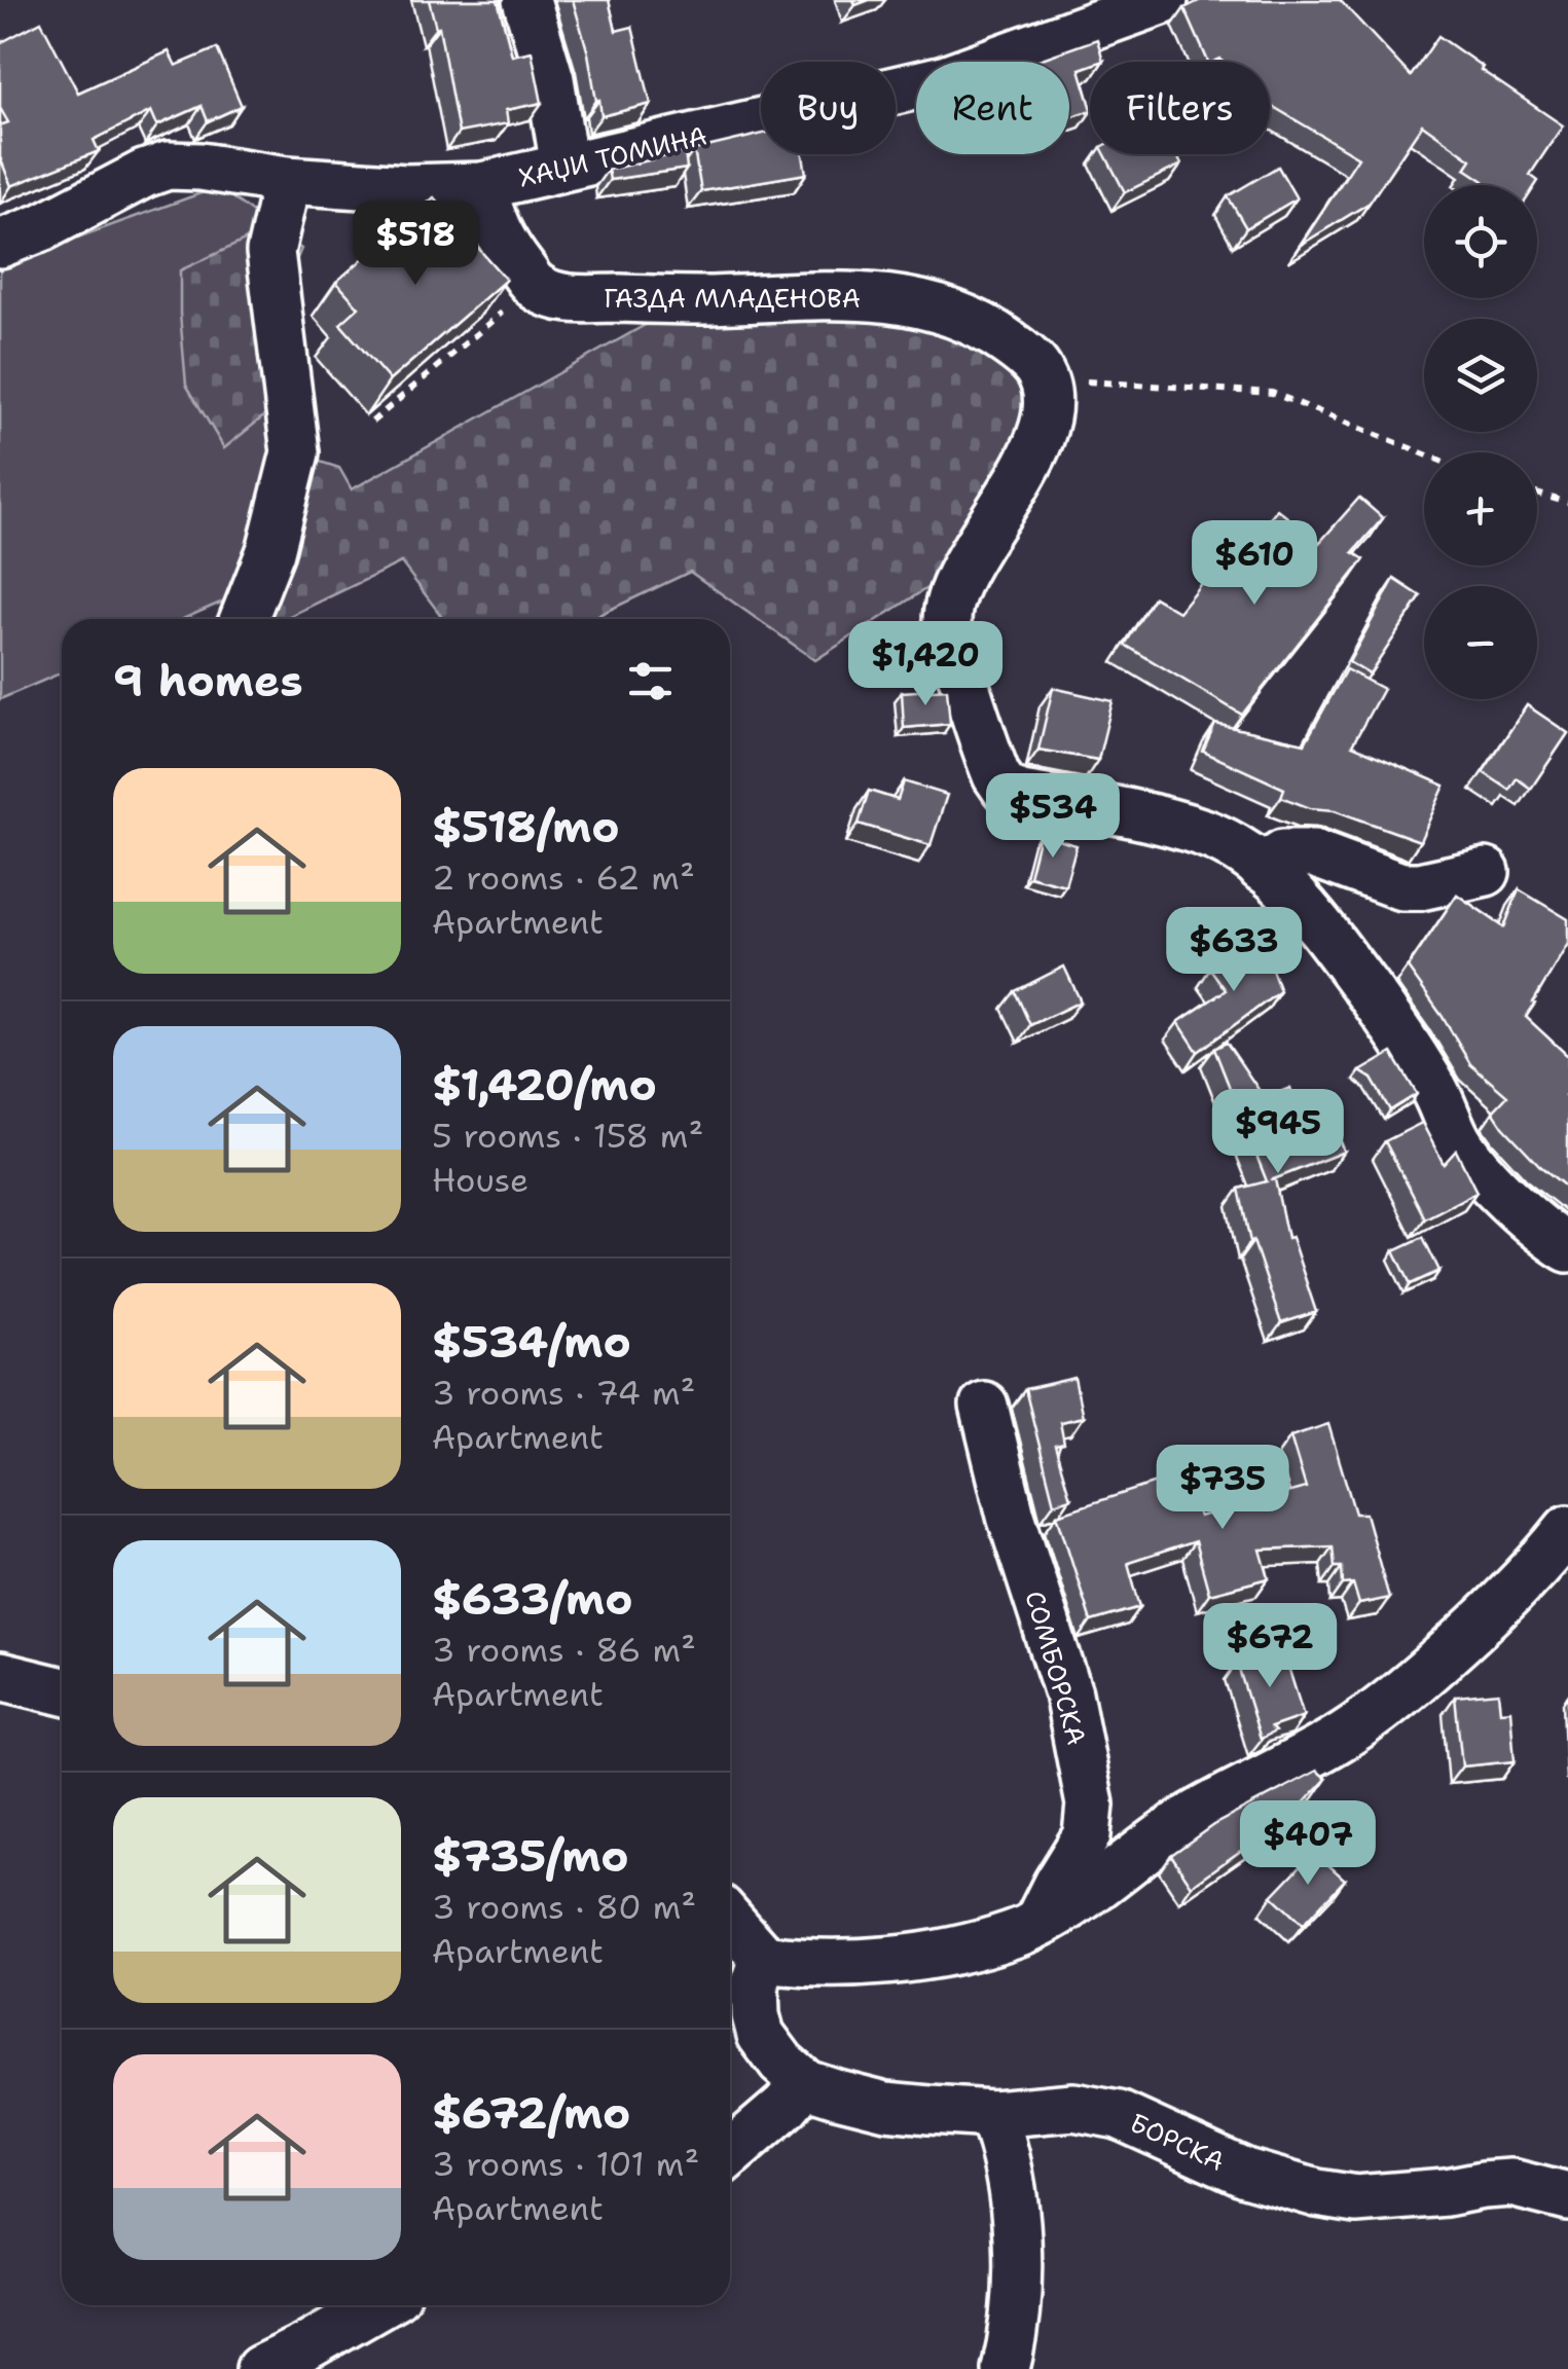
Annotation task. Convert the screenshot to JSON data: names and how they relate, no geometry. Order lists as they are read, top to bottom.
{
  "streets": {
    "street": [
      "ХАЏИ ТОМИНА",
      "ГАЗДА МЛАДЕНОВА",
      "СОМБОРСКА",
      "БОРСКА"
    ]
  },
  "page": {
    "chip": ["Buy", "Rent", "Filters"],
    "map_buttons": ["+", "−"],
    "price": [
      "$518",
      "$610",
      "$1,420",
      "$534",
      "$633",
      "$945",
      "$735",
      "$672",
      "$407"
    ],
    "heading": "9 homes",
    "list": [
      {
        "name": "$518/mo",
        "note": "2 rooms · 62 m² · Apartment"
      },
      {
        "name": "$1,420/mo",
        "note": "5 rooms · 158 m² · House"
      },
      {
        "name": "$534/mo",
        "note": "3 rooms · 74 m² · Apartment"
      },
      {
        "name": "$633/mo",
        "note": "3 rooms · 86 m² · Apartment"
      },
      {
        "name": "$735/mo",
        "note": "3 rooms · 80 m² · Apartment"
      },
      {
        "name": "$672/mo",
        "note": "3 rooms · 101 m² · Apartment"
      }
    ]
  }
}
